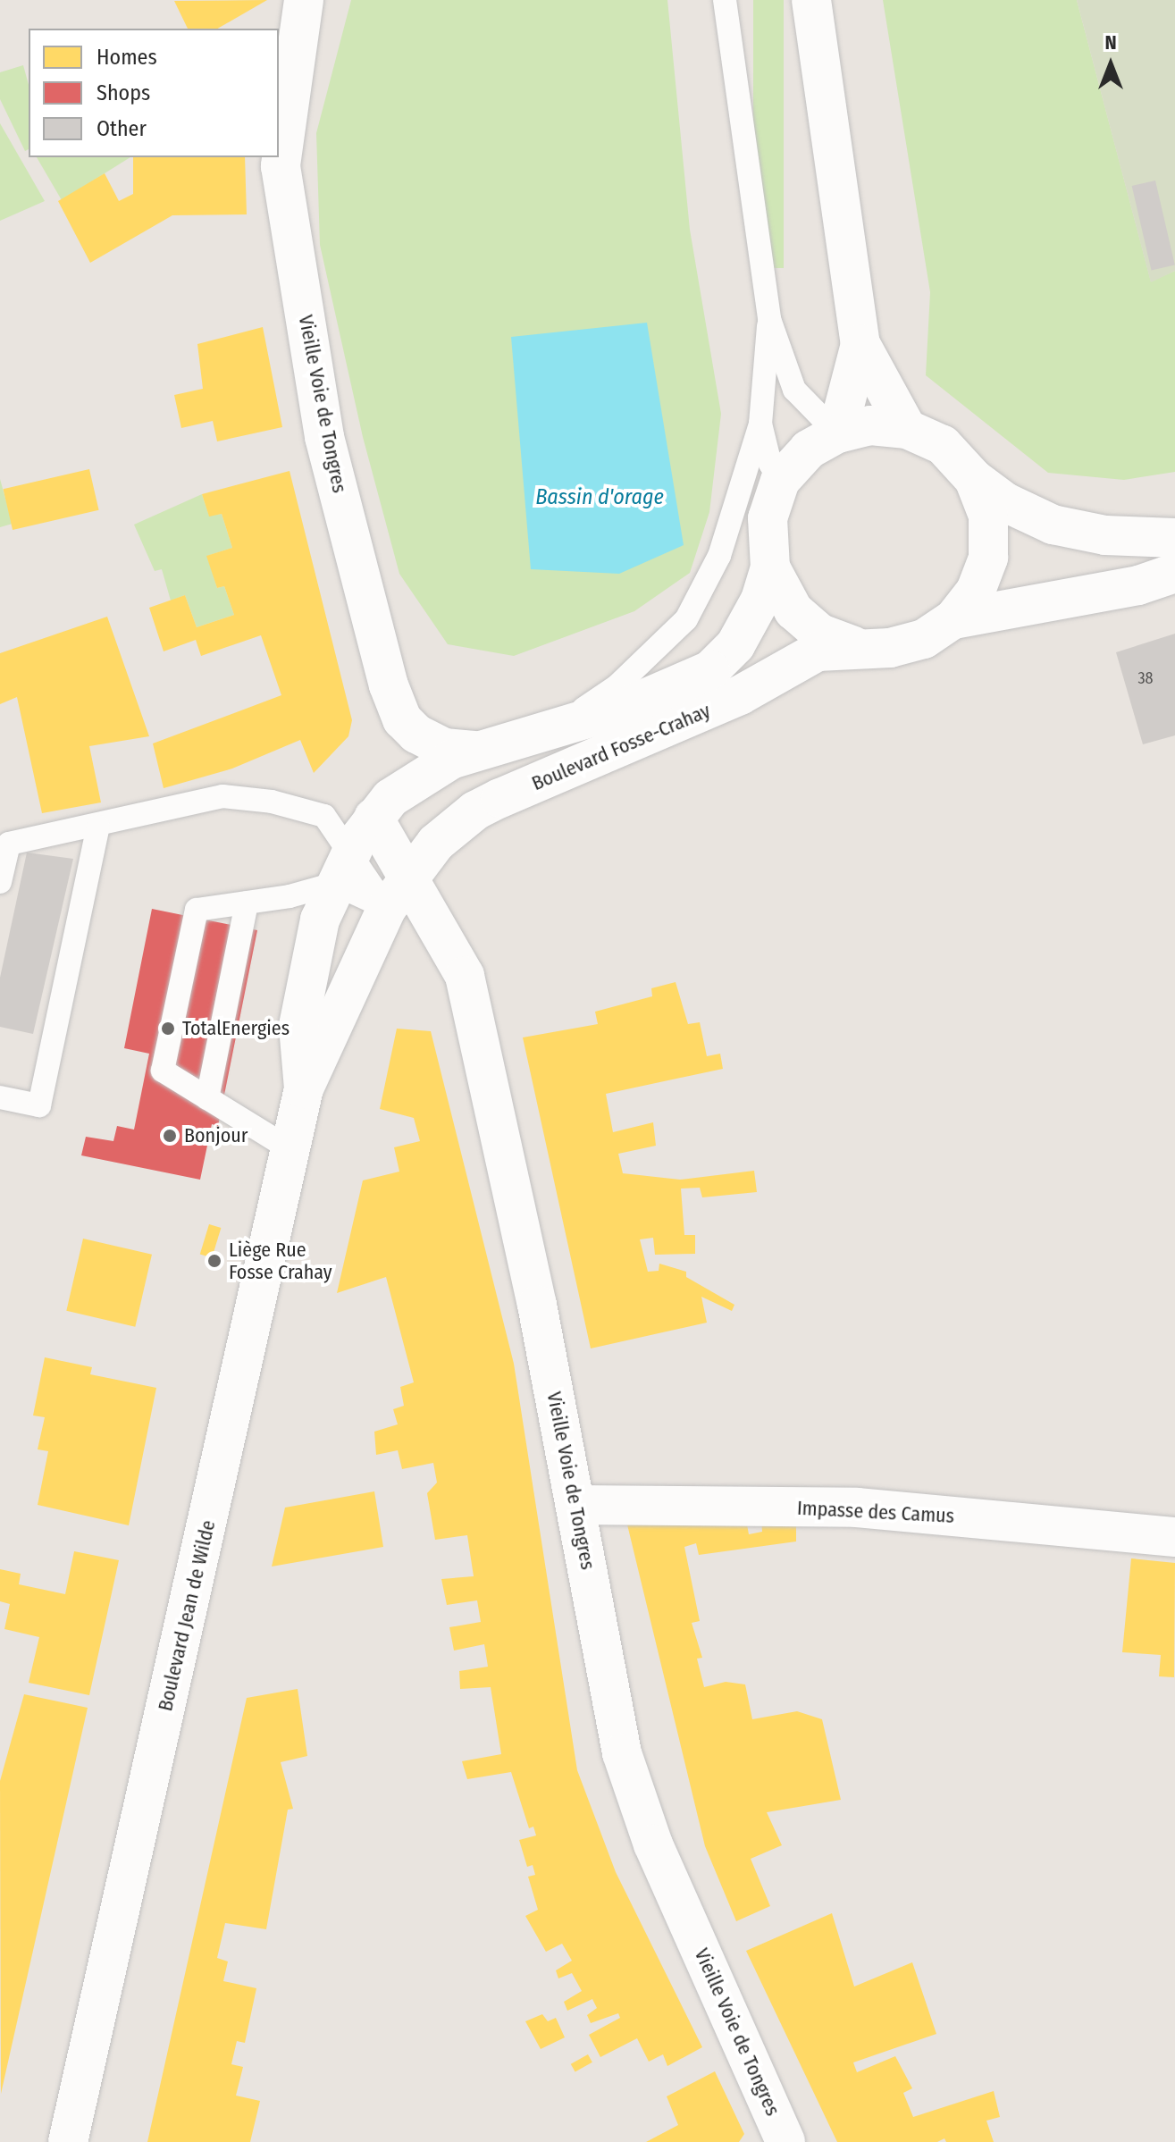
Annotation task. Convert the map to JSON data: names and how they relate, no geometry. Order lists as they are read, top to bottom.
{
  "streets": {
    "main road": [
      "Vieille Voie de Tongres",
      "Boulevard Fosse-Crahay",
      "Impasse des Camus",
      "Boulevard Jean de Wilde"
    ]
  },
  "crossings": [
    ["Vieille Voie de Tongres", "Boulevard Fosse-Crahay"],
    ["Vieille Voie de Tongres", "Impasse des Camus"],
    ["Vieille Voie de Tongres", "Boulevard Jean de Wilde"],
    ["Boulevard Fosse-Crahay", "Boulevard Jean de Wilde"]
  ],
  "water": ["Bassin d'orage"],
  "places": ["TotalEnergies", "Bonjour", "Liège Rue Fosse Crahay"],
  "house_numbers": ["38"],
  "legend": ["Homes", "Shops", "Other"],
  "north": "top"
}
